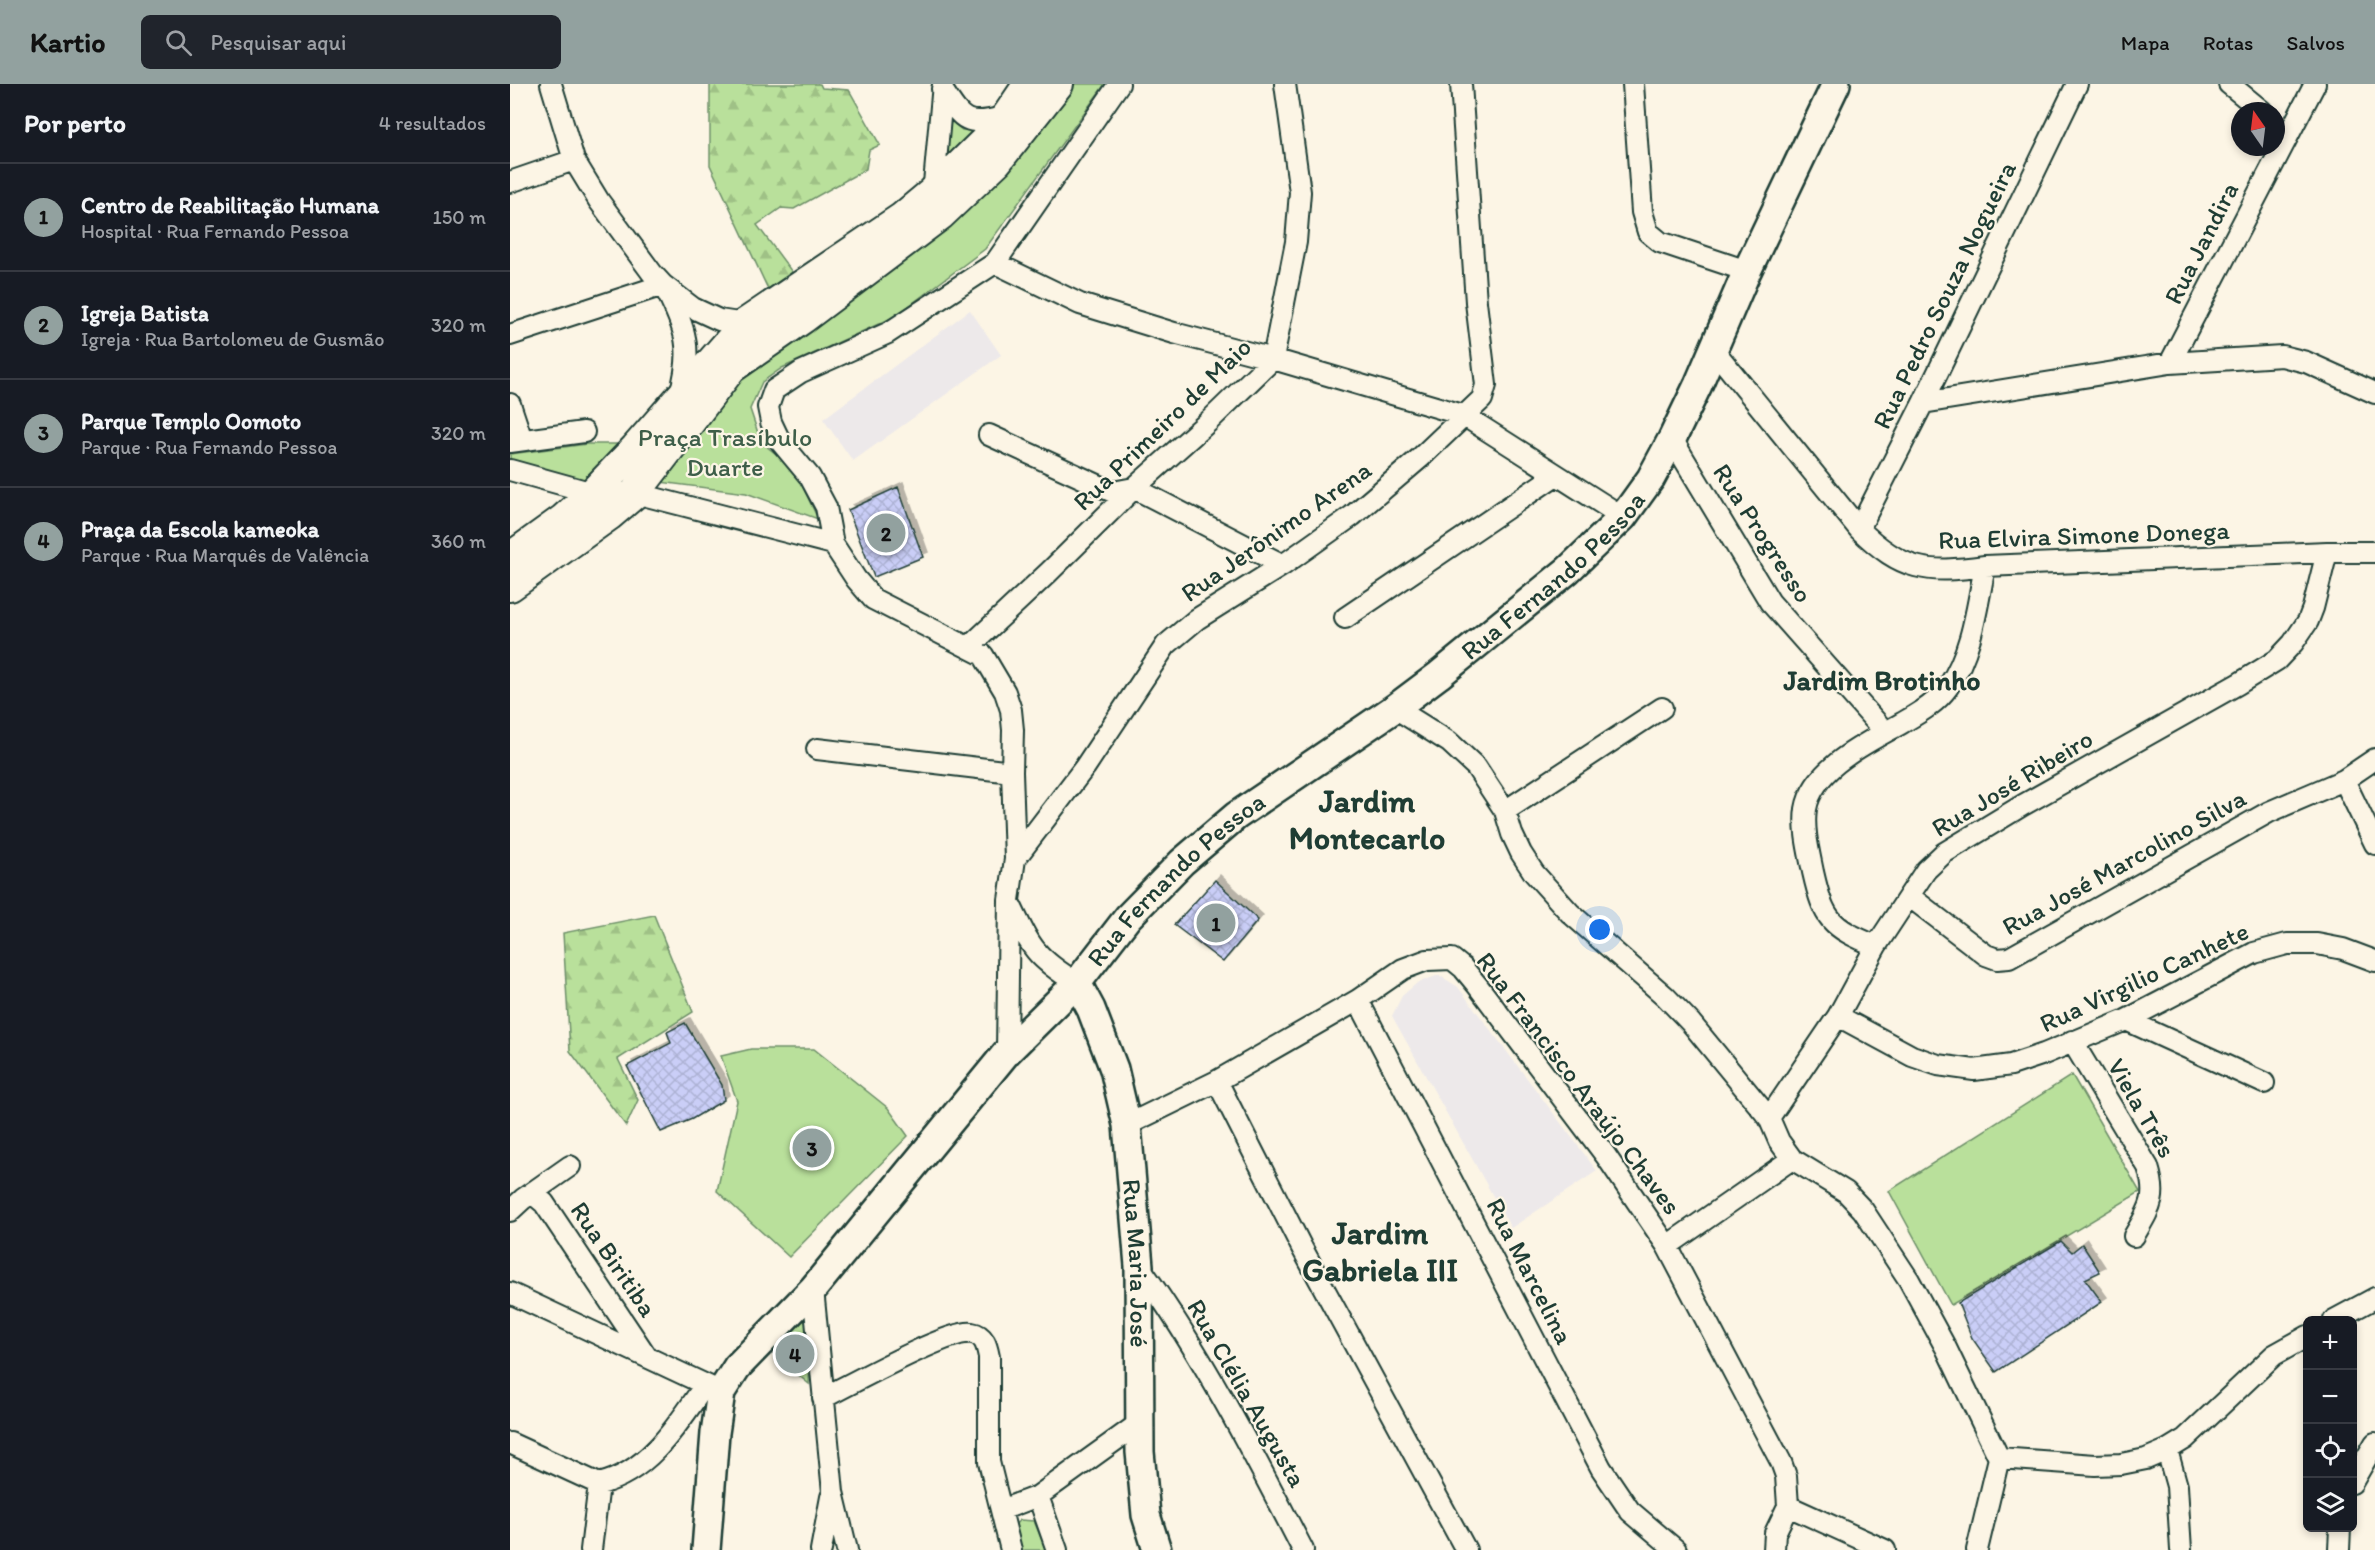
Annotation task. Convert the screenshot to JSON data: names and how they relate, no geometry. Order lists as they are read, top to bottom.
{
  "streets": {
    "main road": ["Rua Fernando Pessoa", "Rua Maria José"],
    "street": [
      "Rua Jandira",
      "Rua Pedro Souza Nogueira",
      "Rua Primeiro de Maio",
      "Rua Jerônimo Arena",
      "Rua Progresso",
      "Rua Elvira Simone Donega",
      "Rua José Ribeiro",
      "Rua José Marcolino Silva",
      "Rua Virgilio Canhete",
      "Rua Francisco Araújo Chaves",
      "Viela Três",
      "Rua Biritiba",
      "Rua Marcelina",
      "Rua Clélia Augusta"
    ]
  },
  "crossings": [
    ["Rua Pedro Souza Nogueira", "Rua Elvira Simone Donega"],
    ["Rua Progresso", "Rua Fernando Pessoa"],
    ["Rua Elvira Simone Donega", "Rua Fernando Pessoa"],
    ["Rua Elvira Simone Donega", "Rua José Ribeiro"],
    ["Rua Fernando Pessoa", "Rua Maria José"],
    ["Rua José Ribeiro", "Rua José Marcolino Silva"],
    ["Rua José Ribeiro", "Rua Virgilio Canhete"],
    ["Rua Virgilio Canhete", "Viela Três"],
    ["Rua Francisco Araújo Chaves", "Rua Maria José"],
    ["Rua Francisco Araújo Chaves", "Rua Marcelina"],
    ["Rua Maria José", "Rua Clélia Augusta"]
  ],
  "districts": ["Jardim Brotinho", "Jardim Montecarlo", "Jardim Gabriela III"],
  "parks": ["Praça Trasíbulo Duarte"],
  "north": "top",
  "page": {
    "header": "Kartio",
    "search": "Pesquisar aqui",
    "nav": ["Mapa", "Rotas", "Salvos"],
    "heading": ["Por perto", "4 resultados"],
    "list": [
      {
        "mark": "1",
        "name": "Centro de Reabilitação Humana",
        "note": "Hospital · Rua Fernando Pessoa",
        "value": "150 m"
      },
      {
        "mark": "2",
        "name": "Igreja Batista",
        "note": "Igreja · Rua Bartolomeu de Gusmão",
        "value": "320 m"
      },
      {
        "mark": "3",
        "name": "Parque Templo Oomoto",
        "note": "Parque · Rua Fernando Pessoa",
        "value": "320 m"
      },
      {
        "mark": "4",
        "name": "Praça da Escola kameoka",
        "note": "Parque · Rua Marquês de Valência",
        "value": "360 m"
      }
    ],
    "pins": [
      "2",
      "1",
      "3",
      "4"
    ],
    "map_buttons": ["+", "−"]
  }
}
